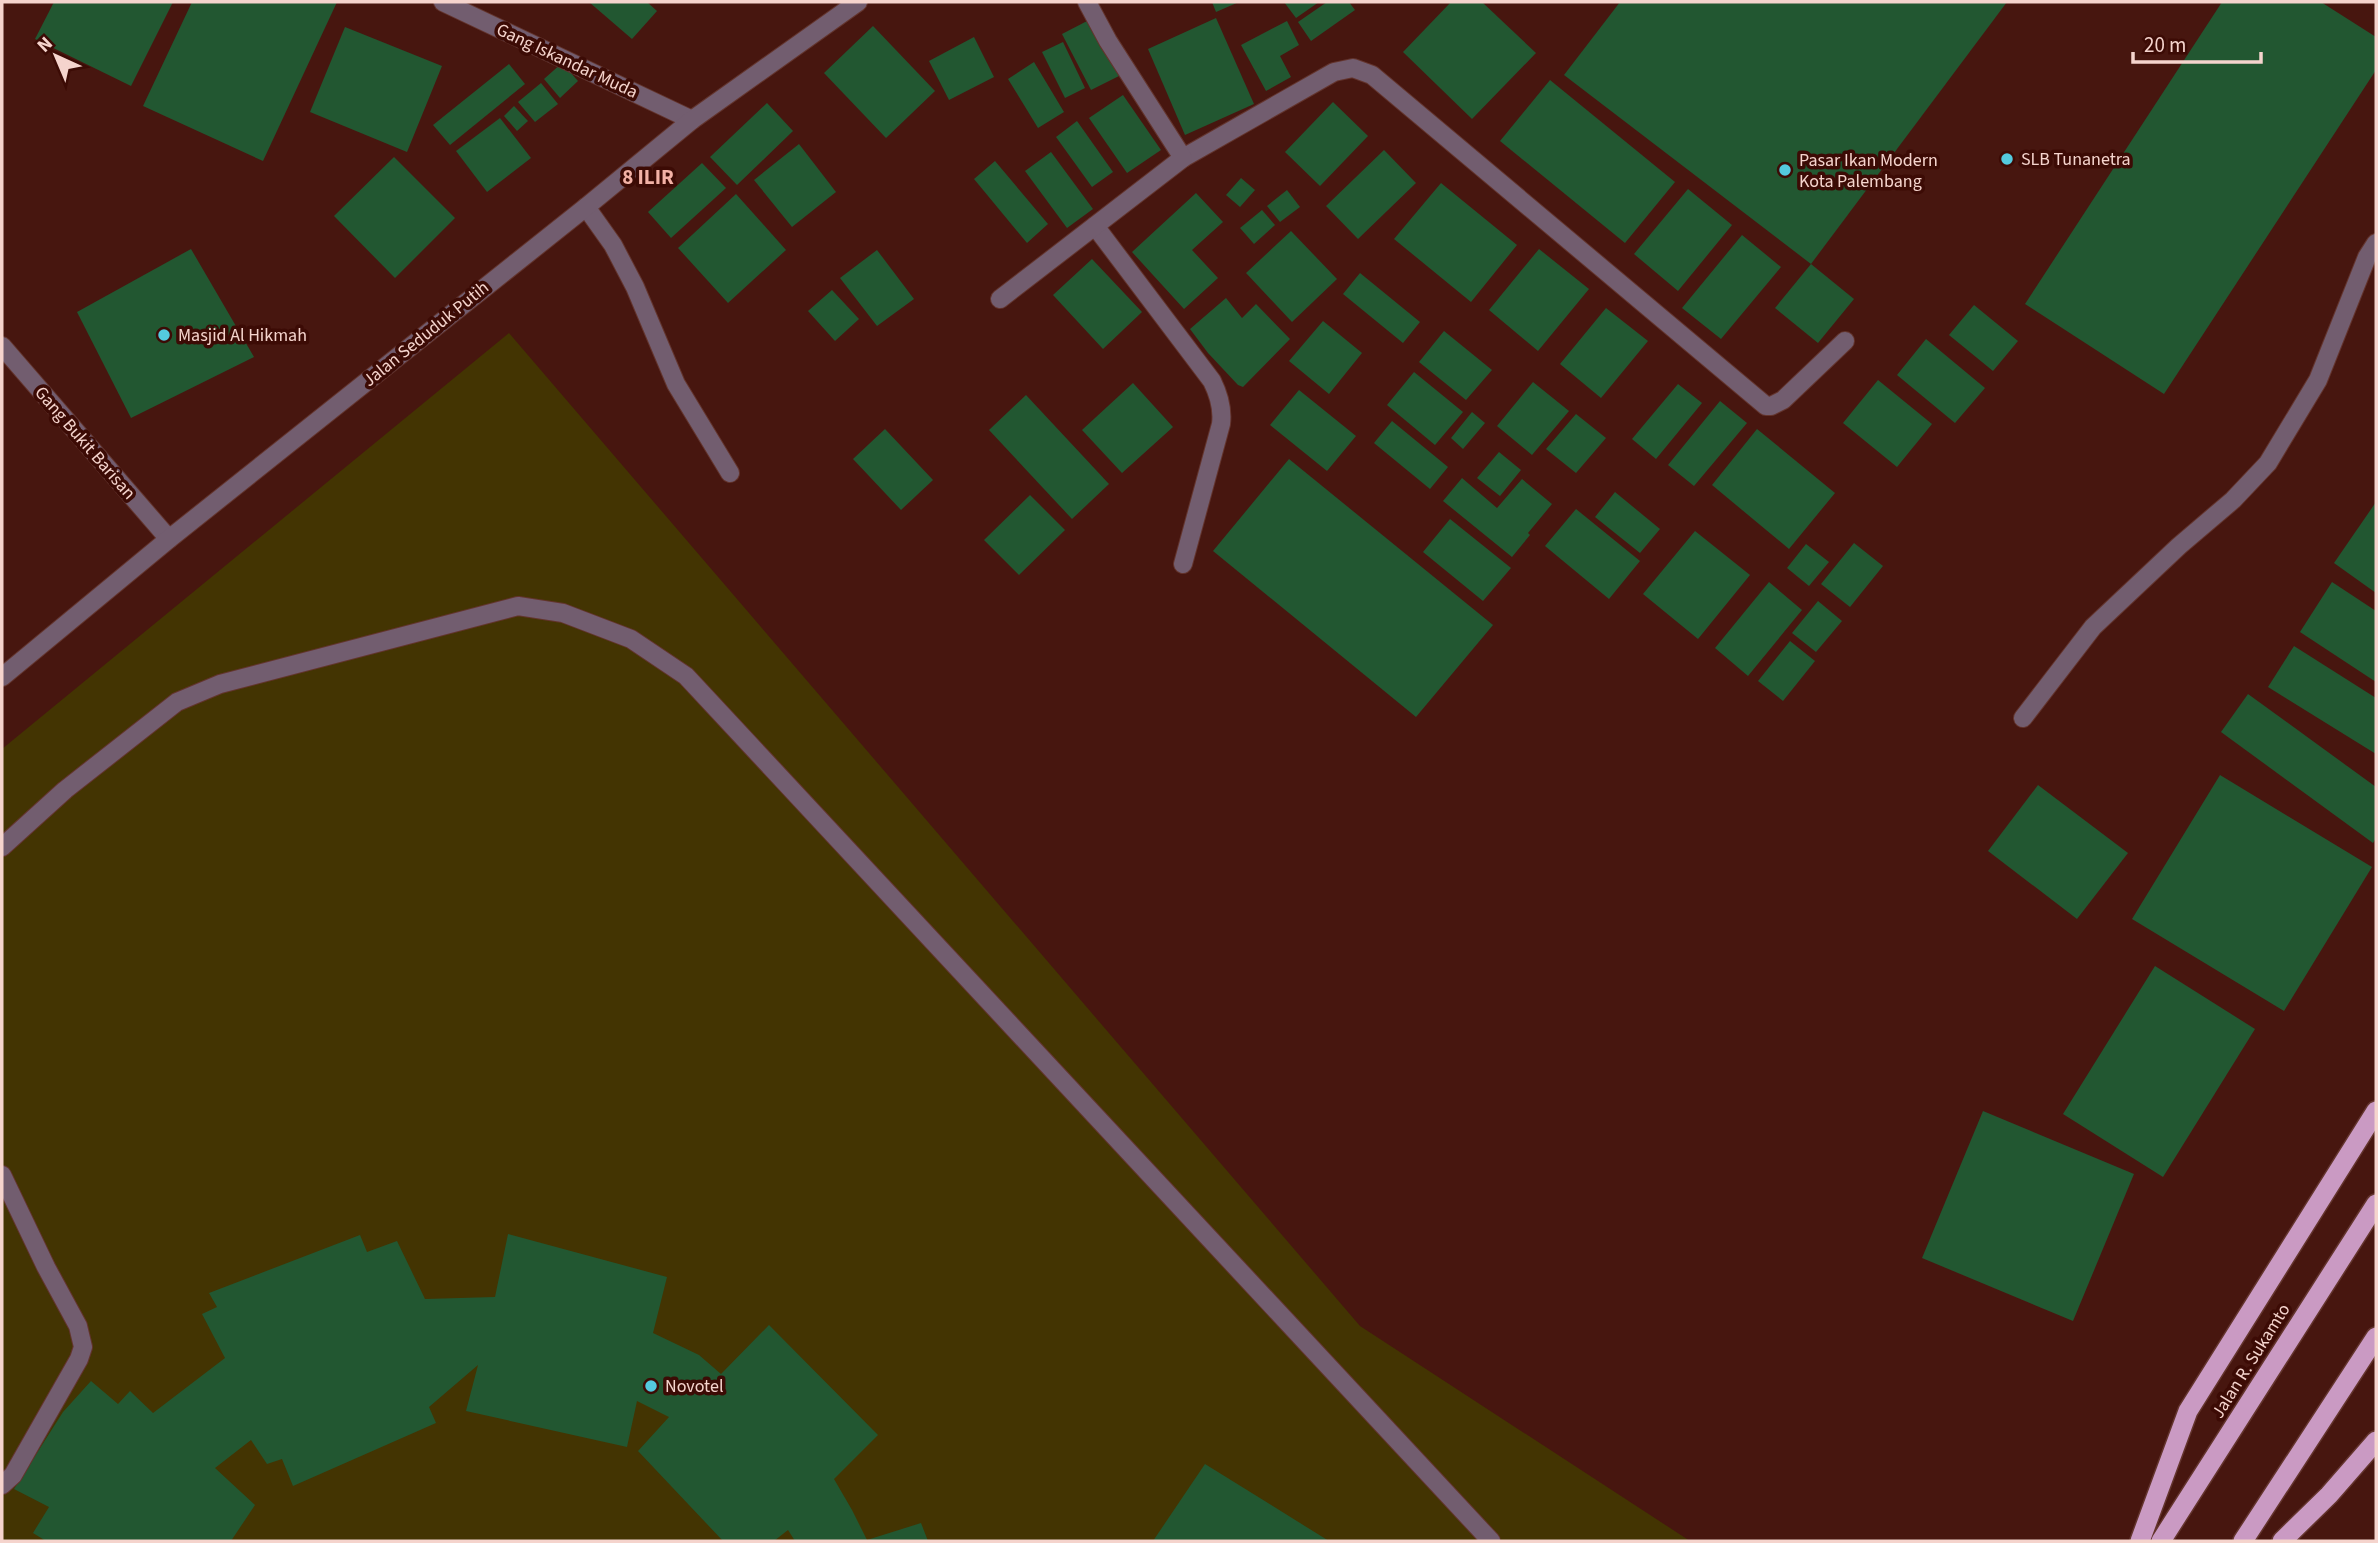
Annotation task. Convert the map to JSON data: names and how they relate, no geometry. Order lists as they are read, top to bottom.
{
  "streets": {
    "highway": ["Jalan R. Sukamto"],
    "street": ["Gang Iskandar Muda", "Jalan Seduduk Putih", "Gang Bukit Barisan"]
  },
  "crossings": [
    ["Gang Iskandar Muda", "Jalan Seduduk Putih"],
    ["Jalan Seduduk Putih", "Gang Bukit Barisan"]
  ],
  "districts": ["8 ILIR"],
  "places": [
    "SLB Tunanetra",
    "Pasar Ikan Modern Kota Palembang",
    "Masjid Al Hikmah",
    "Novotel"
  ],
  "scale_bar": "20 m",
  "north": "top left"
}
